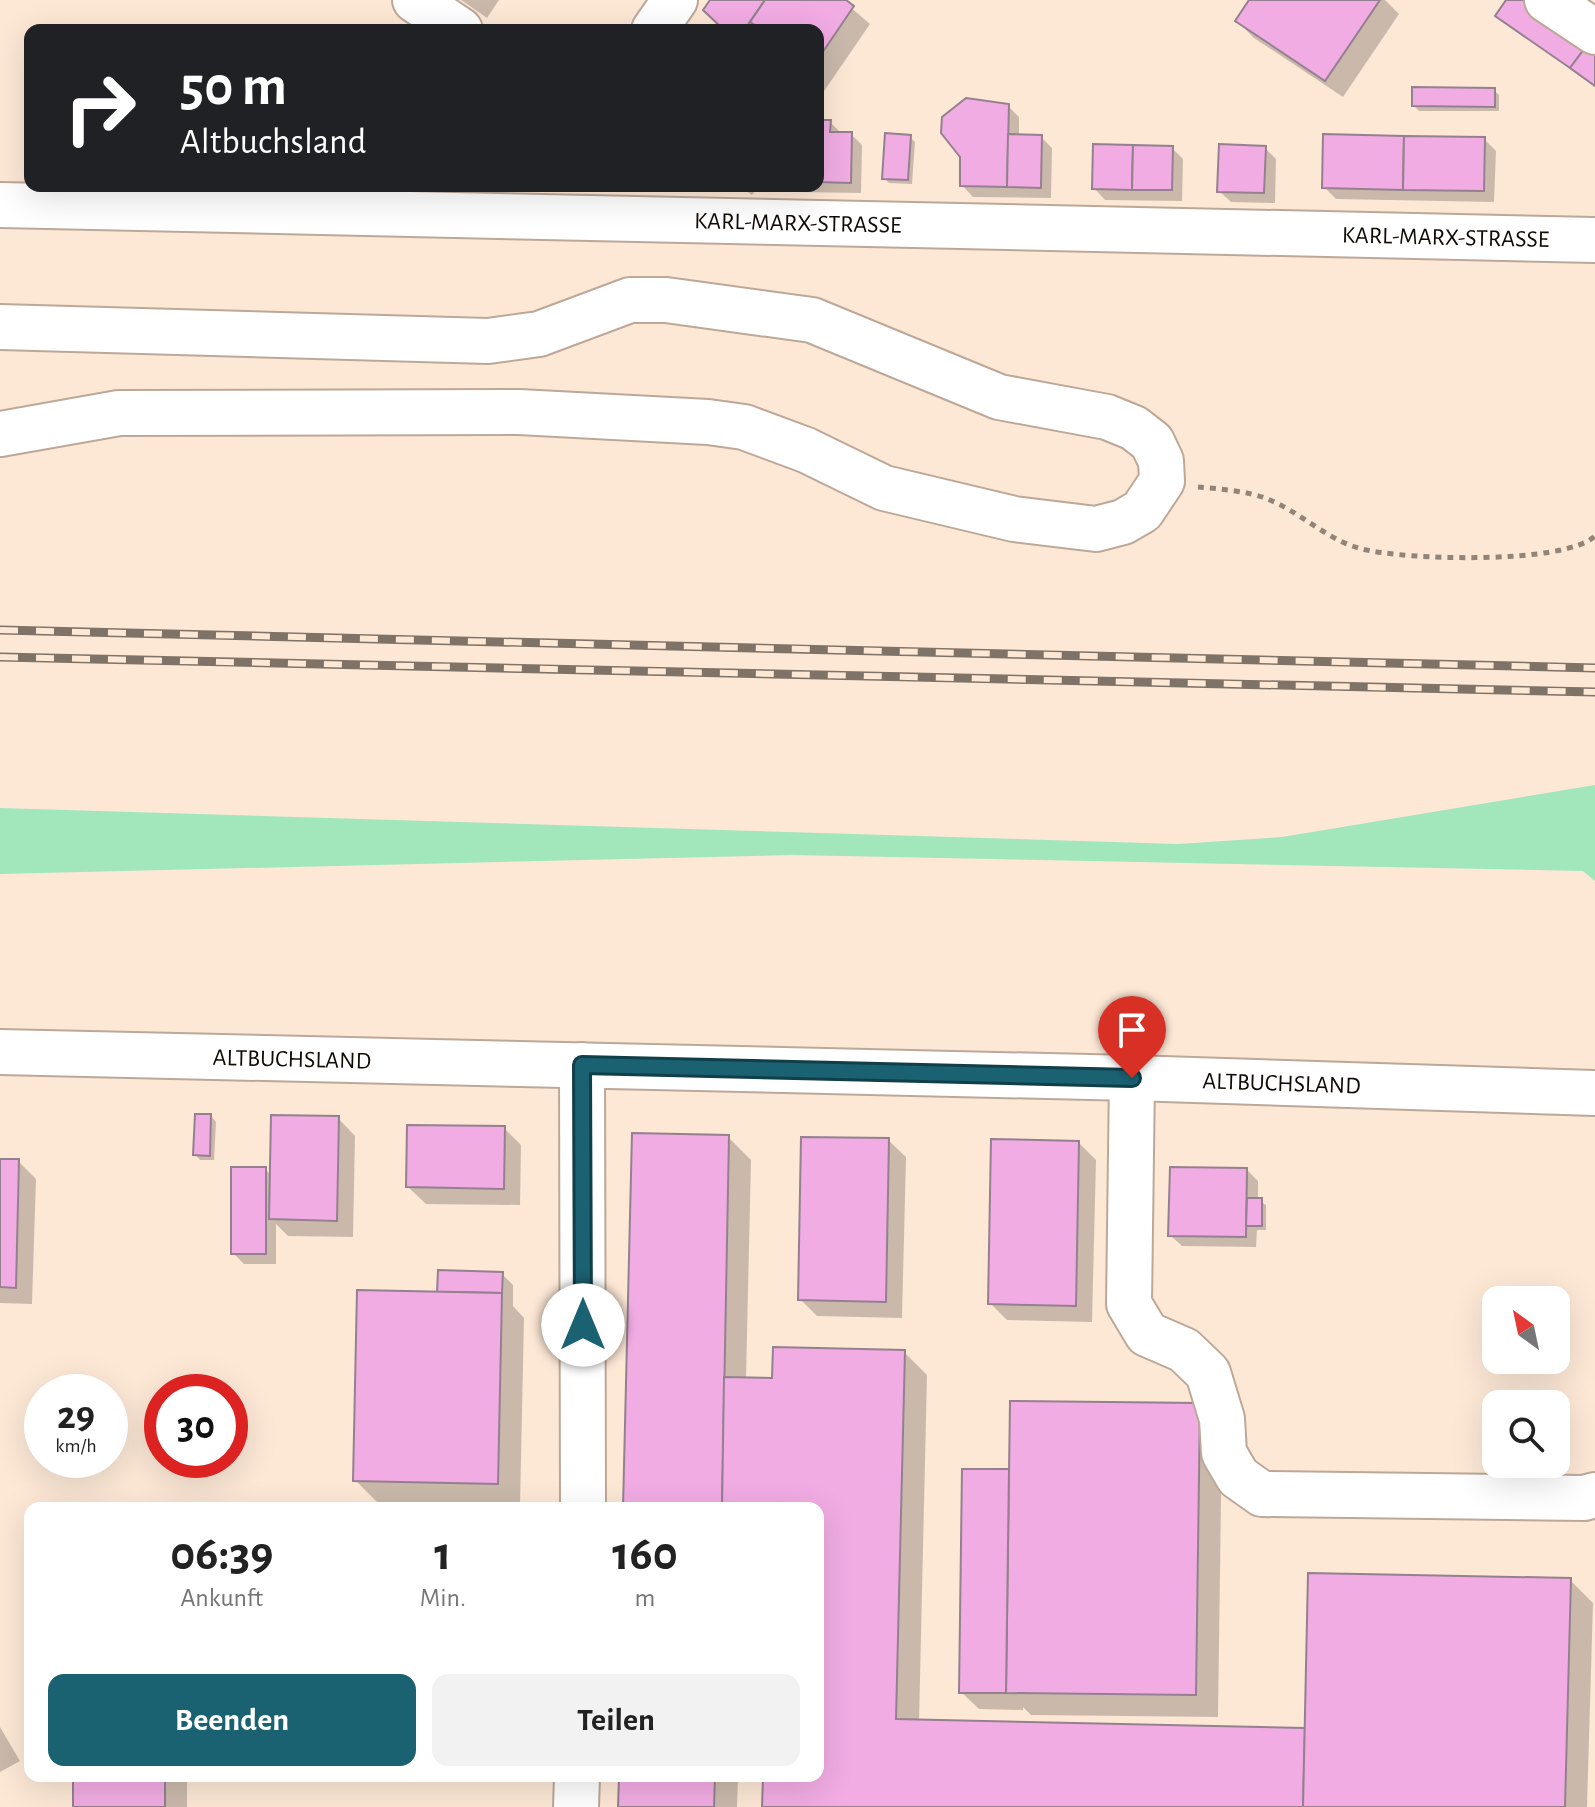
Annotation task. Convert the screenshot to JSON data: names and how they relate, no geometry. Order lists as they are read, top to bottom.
{
  "streets": {
    "street": ["KARL-MARX-STRASSE", "ALTBUCHSLAND"]
  },
  "north": "top left",
  "page": {
    "turn": ["50 m", "Altbuchsland"],
    "speed": "29 km/h",
    "limit": "30",
    "eta": [
      "06:39",
      "Ankunft",
      "1",
      "Min.",
      "160",
      "m"
    ],
    "buttons": ["Beenden", "Teilen"]
  }
}
